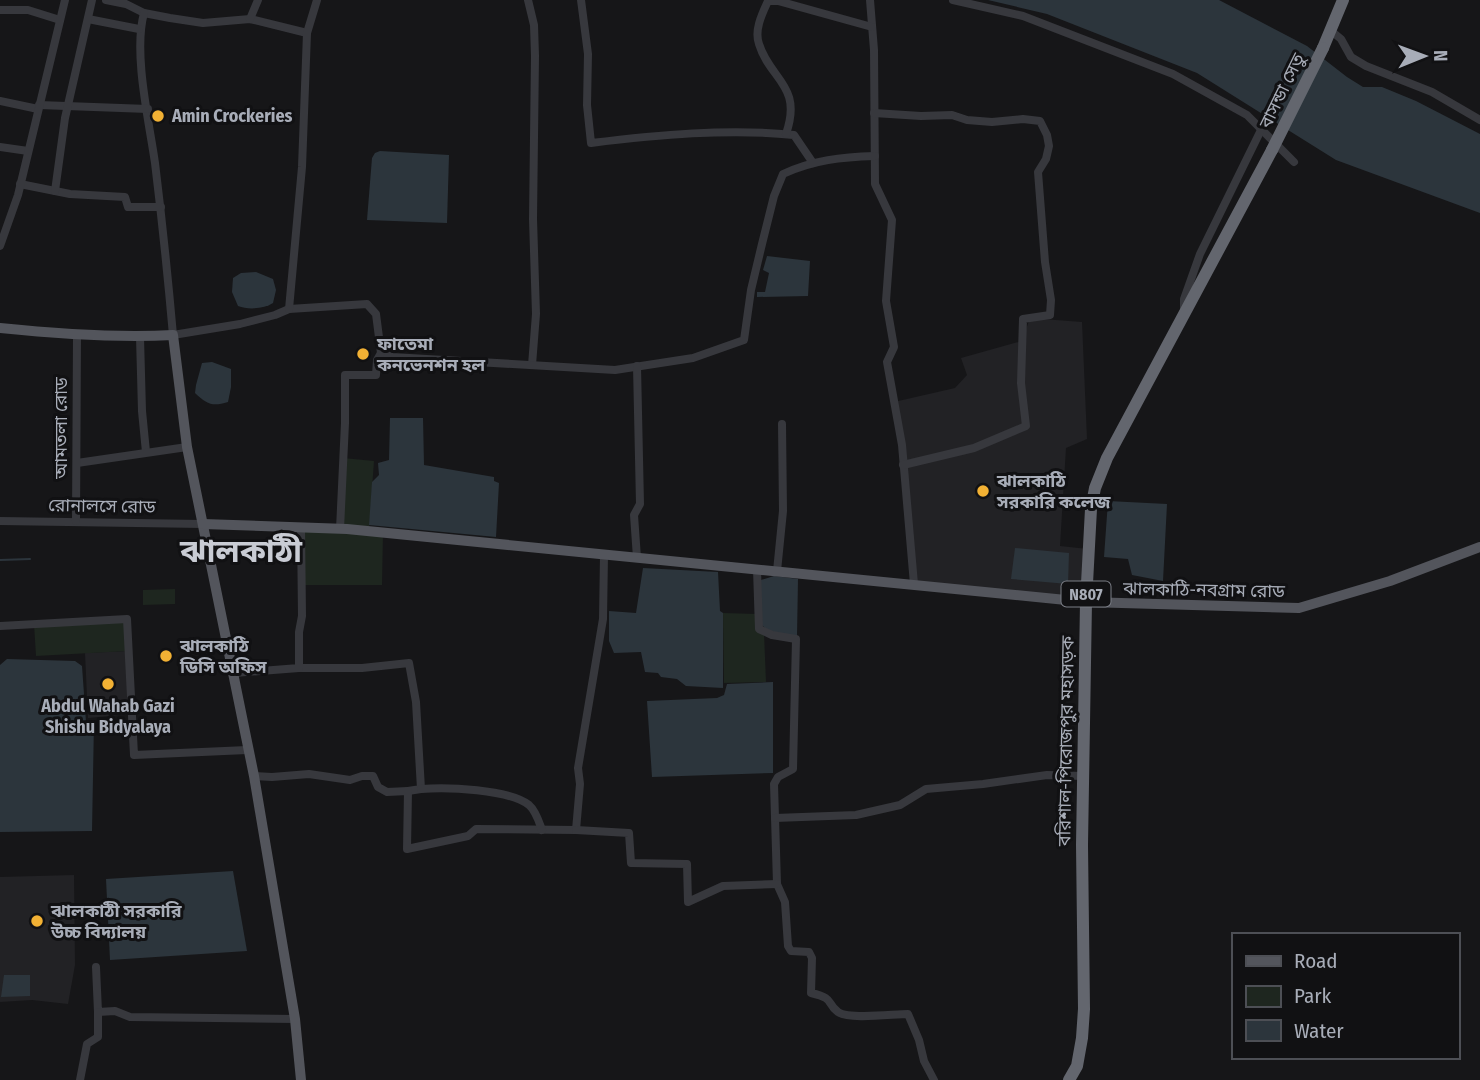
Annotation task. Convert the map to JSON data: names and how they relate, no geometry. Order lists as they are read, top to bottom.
{
  "streets": {
    "highway": ["বাসন্ডা সেতু", "N807", "বরিশাল-পিরোজপুর মহাসড়ক"],
    "main road": ["ঝালকাঠি-নবগ্রাম রোড"],
    "street": ["আমতলা রোড", "রোনালসে রোড"]
  },
  "crossings": [
    ["বাসন্ডা সেতু", "N807"],
    ["বাসন্ডা সেতু", "বরিশাল-পিরোজপুর মহাসড়ক"],
    ["আমতলা রোড", "রোনালসে রোড"],
    ["রোনালসে রোড", "ঝালকাঠি-নবগ্রাম রোড"],
    ["ঝালকাঠি-নবগ্রাম রোড", "বরিশাল-পিরোজপুর মহাসড়ক"]
  ],
  "districts": ["ঝালকাঠী"],
  "places": [
    "Amin Crockeries",
    "ফাতেমা কনভেনশন হল",
    "ঝালকাঠি সরকারি কলেজ",
    "ঝালকাঠি ডিসি অফিস",
    "Abdul Wahab Gazi Shishu Bidyalaya",
    "ঝালকাঠী সরকারি উচ্চ বিদ্যালয়"
  ],
  "legend": ["Road", "Park", "Water"],
  "north": "right"
}
